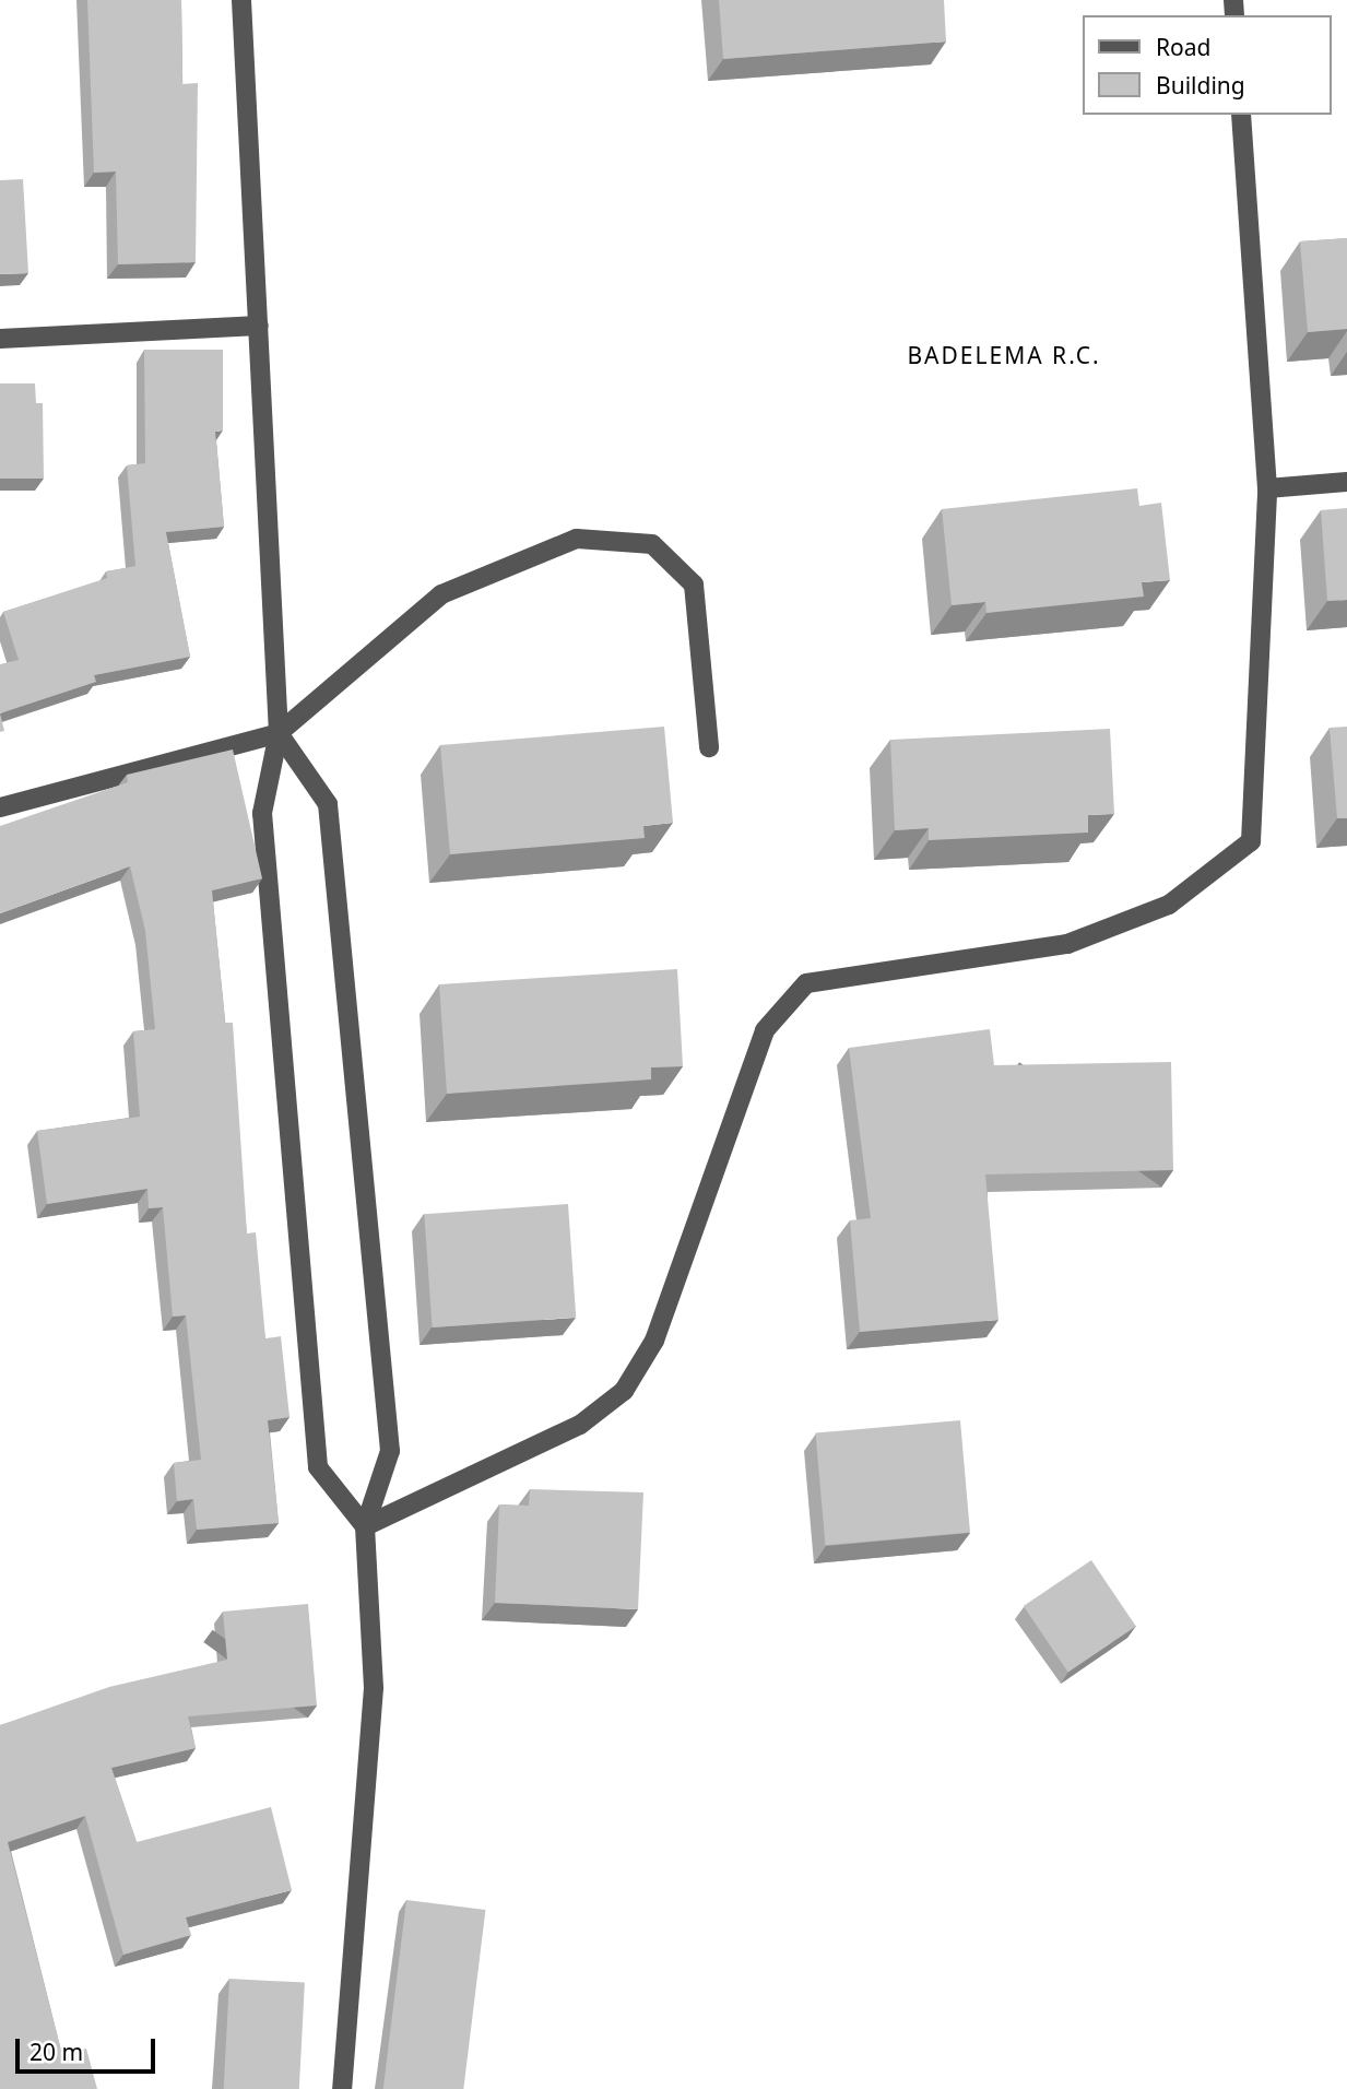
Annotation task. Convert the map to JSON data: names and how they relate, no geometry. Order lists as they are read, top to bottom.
{
  "districts": ["BADELEMA R.C."],
  "legend": ["Road", "Building"],
  "scale_bar": "20 m"
}
